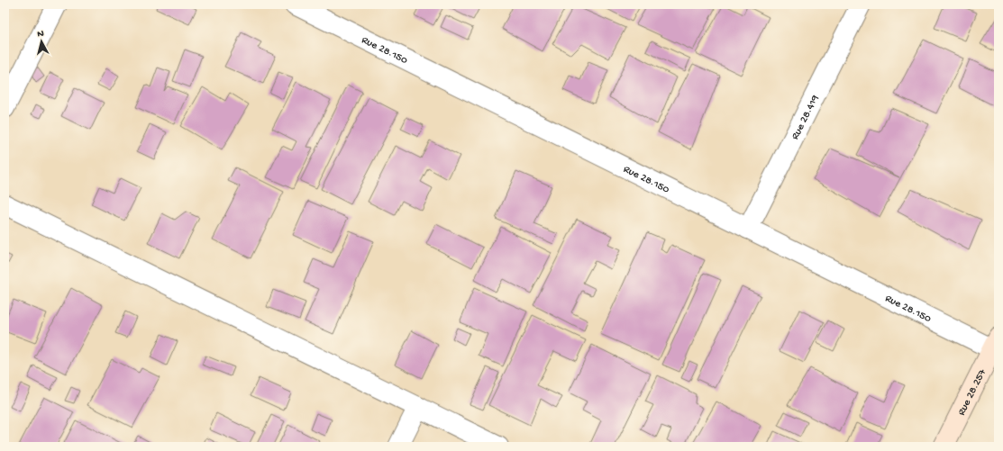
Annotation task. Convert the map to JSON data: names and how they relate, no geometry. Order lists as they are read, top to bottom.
{
  "streets": {
    "street": ["Rue 28.150", "Rue 28.419", "Rue 28.257"]
  },
  "crossings": [
    ["Rue 28.150", "Rue 28.419"],
    ["Rue 28.150", "Rue 28.257"]
  ],
  "north": "top"
}
